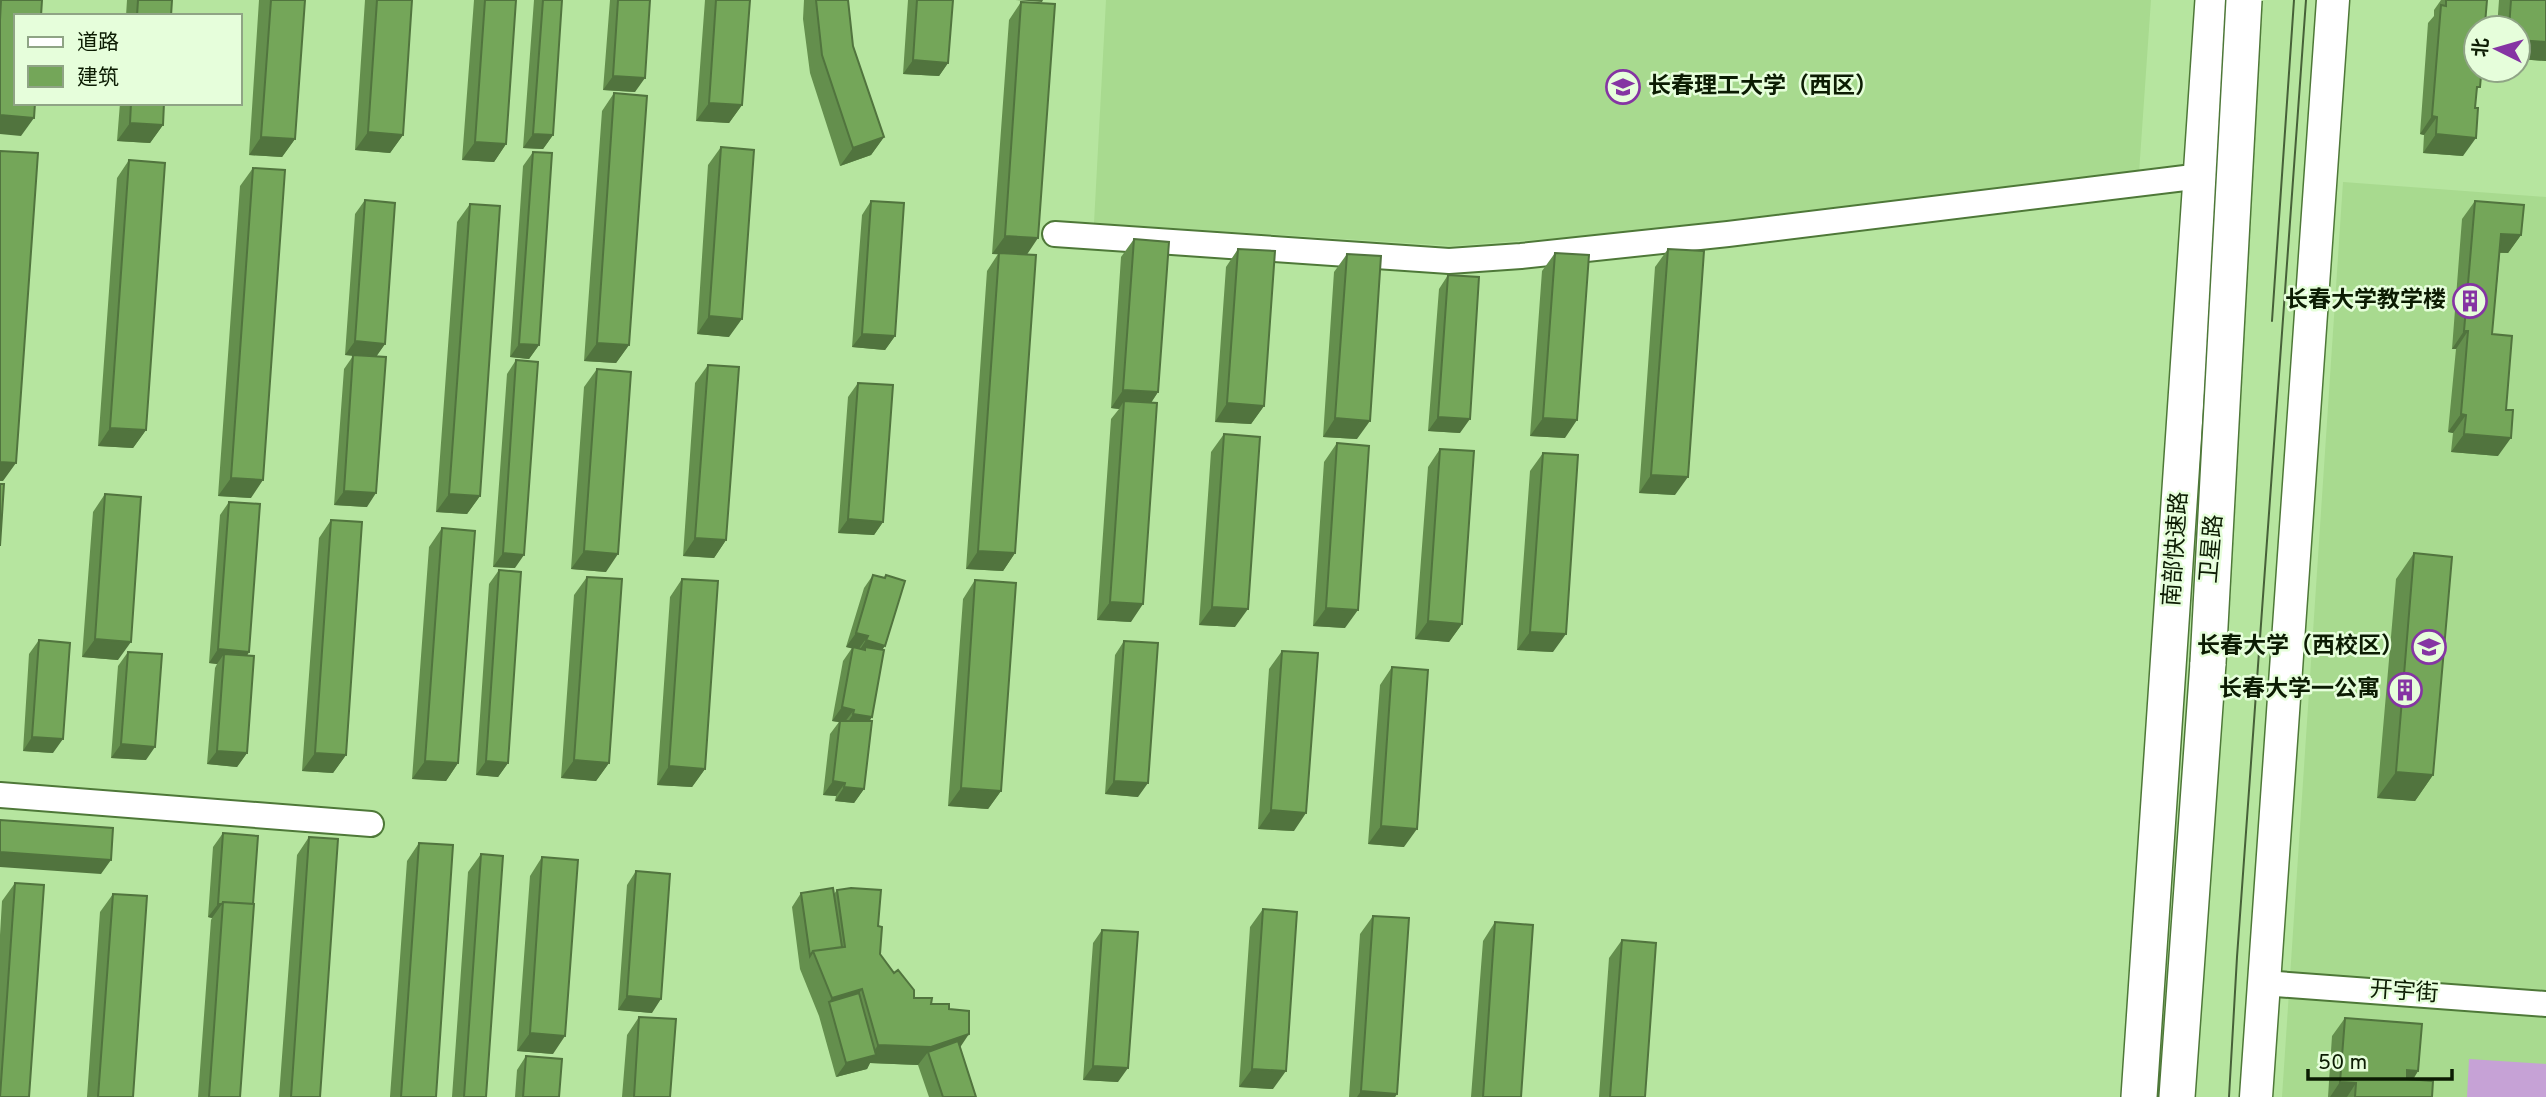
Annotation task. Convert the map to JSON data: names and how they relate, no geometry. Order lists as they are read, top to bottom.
{
  "streets": {
    "highway": ["南部快速路"],
    "main road": ["卫星路"],
    "street": ["开宇街"]
  },
  "places": {
    "school or university": ["长春理工大学（西区）", "长春大学（西校区）"],
    "building": ["长春大学教学楼", "长春大学一公寓"]
  },
  "legend": ["道路", "建筑"],
  "scale_bar": "50 m",
  "north": "left"
}
